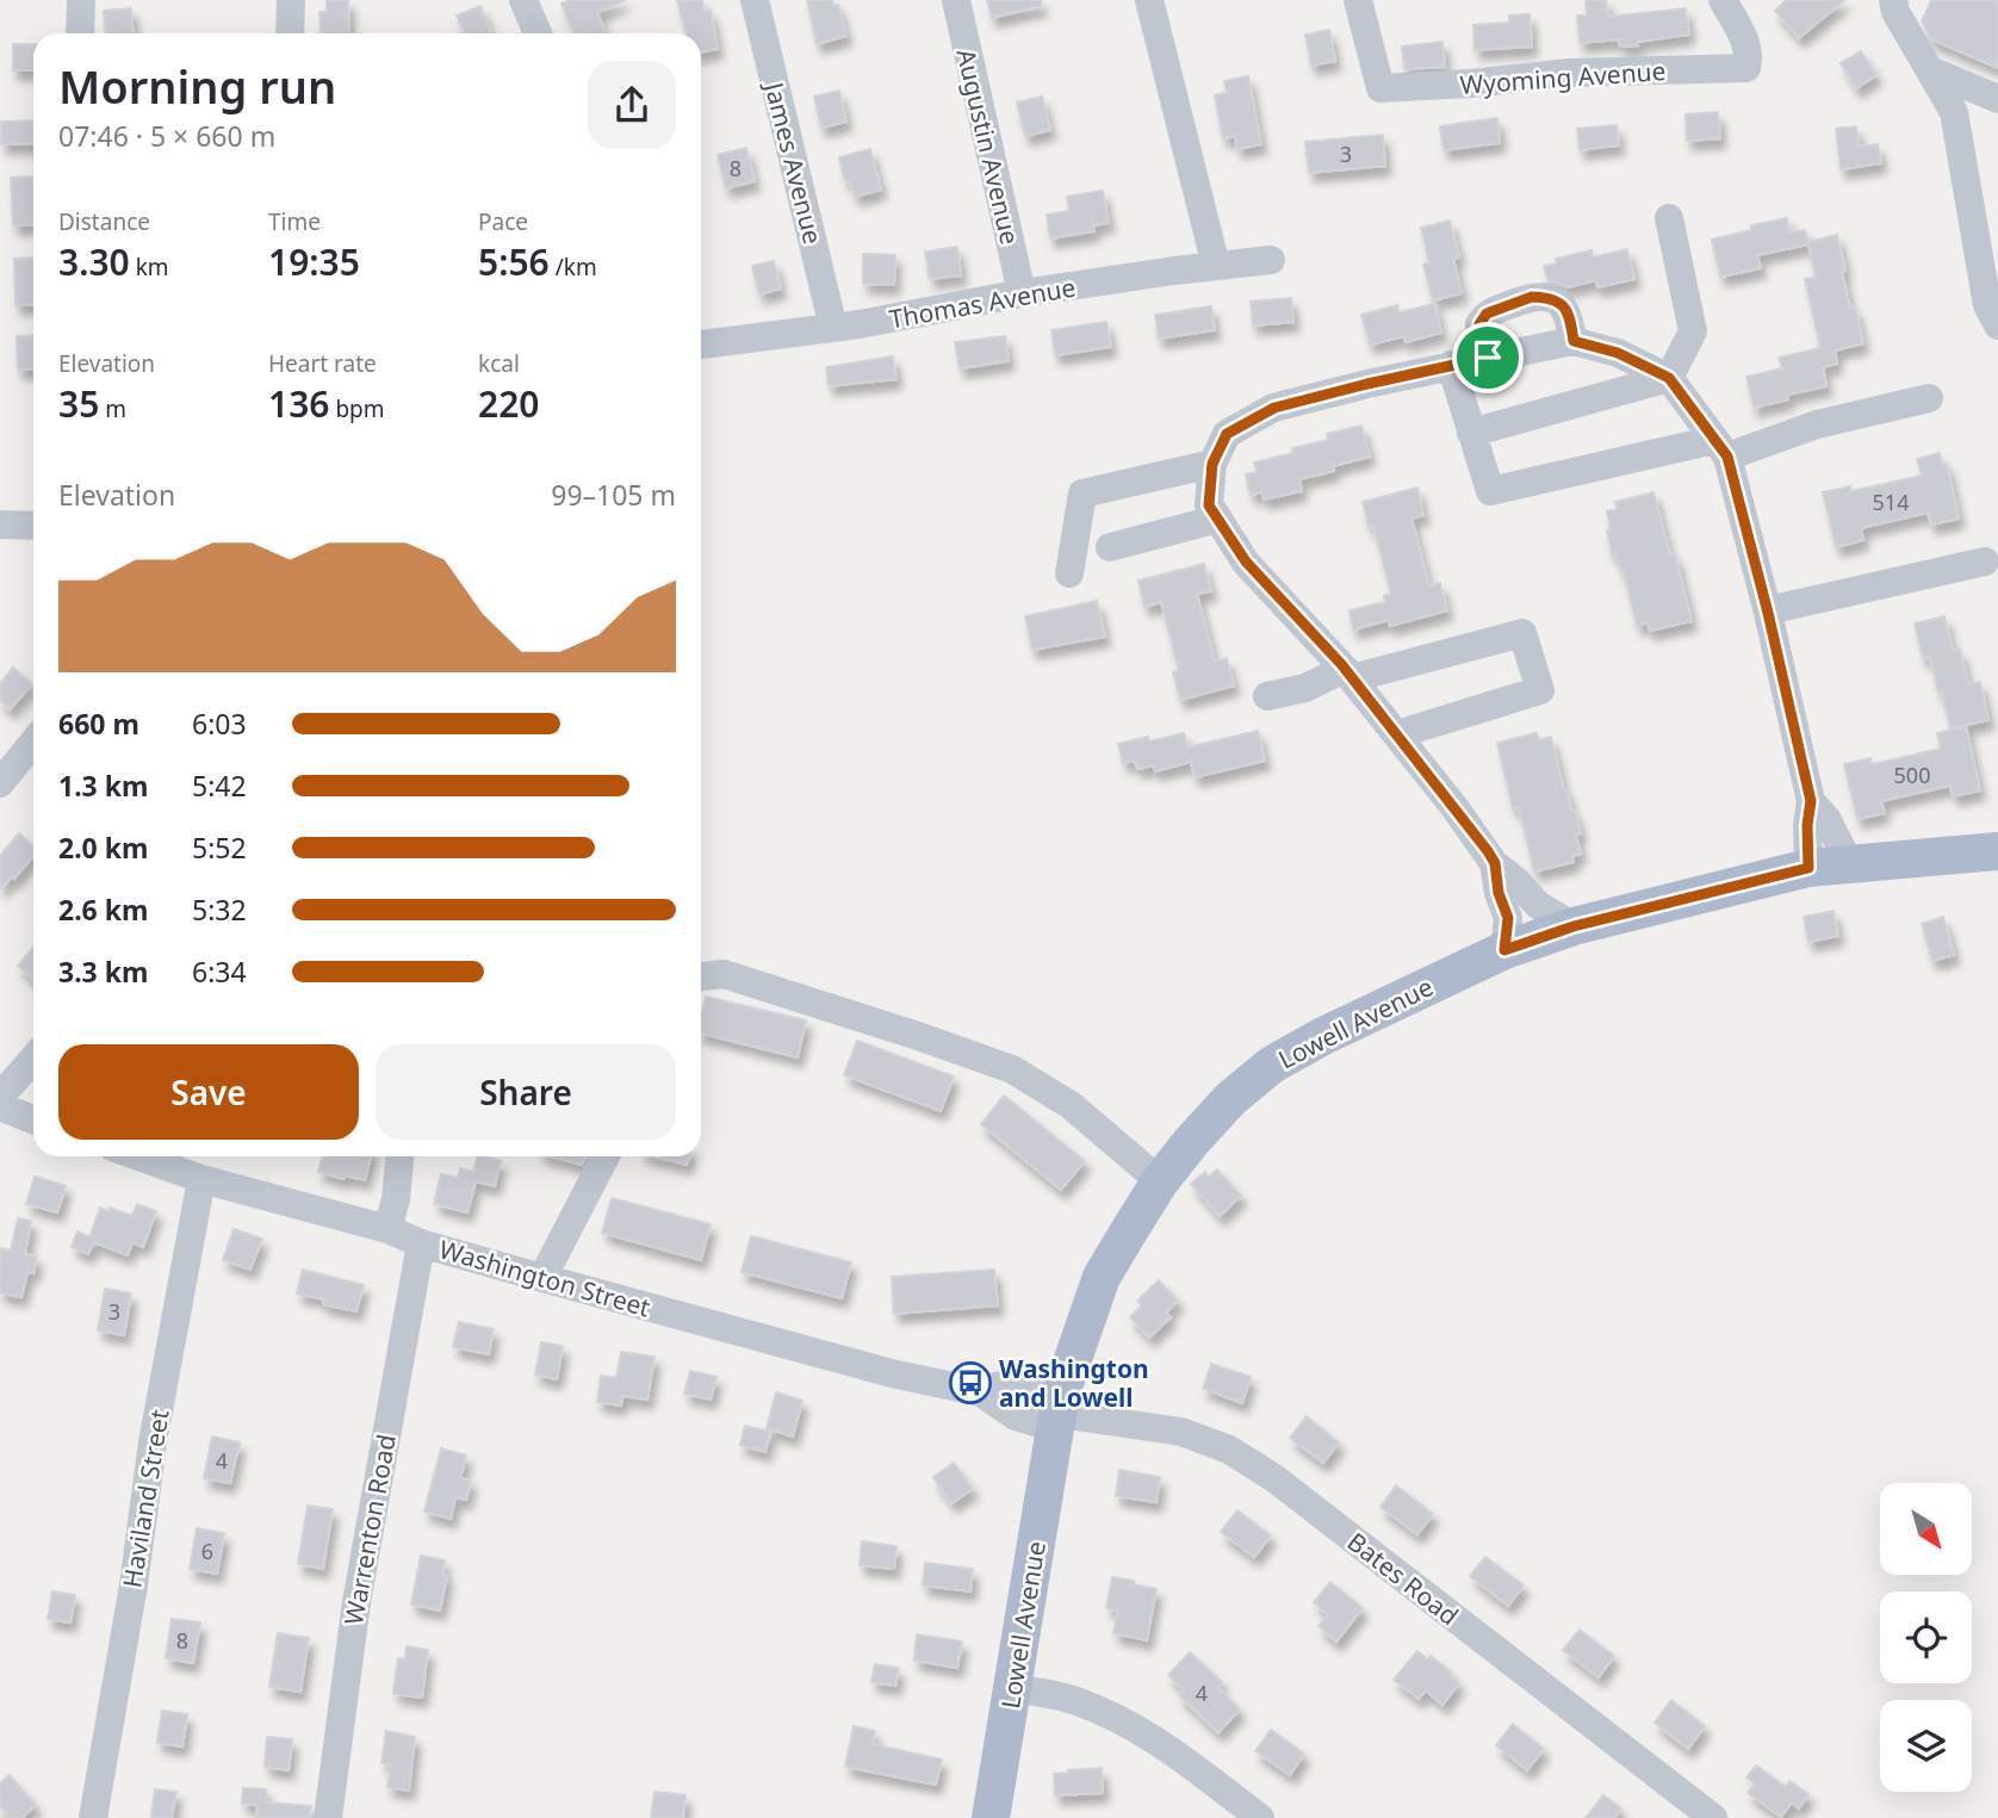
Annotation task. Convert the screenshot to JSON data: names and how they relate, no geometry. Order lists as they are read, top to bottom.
{
  "streets": {
    "main road": ["Lowell Avenue"],
    "street": [
      "Wyoming Avenue",
      "Augustin Avenue",
      "James Avenue",
      "Thomas Avenue",
      "Washington Street",
      "Haviland Street",
      "Warrenton Road",
      "Bates Road"
    ]
  },
  "crossings": [
    ["Augustin Avenue", "Thomas Avenue"],
    ["James Avenue", "Thomas Avenue"],
    ["Lowell Avenue", "Washington Street"],
    ["Lowell Avenue", "Bates Road"],
    ["Washington Street", "Haviland Street"],
    ["Washington Street", "Warrenton Road"],
    ["Washington Street", "Bates Road"]
  ],
  "places": {
    "bus stop": ["Washington and Lowell"]
  },
  "house_numbers": [
    "3",
    "8",
    "514",
    "500",
    "3",
    "4",
    "6",
    "8",
    "4"
  ],
  "north": "bottom right",
  "page": {
    "heading": ["Morning run", "07:46 · 5 × 660 m"],
    "stats": [
      ["Distance", "3.30 km"],
      ["Time", "19:35"],
      ["Pace", "5:56 /km"],
      ["Elevation", "35 m"],
      ["Heart rate", "136 bpm"],
      ["kcal", "220"]
    ],
    "chart": ["Elevation", "99–105 m"],
    "list": [
      {
        "name": "660 m",
        "note": "6:03"
      },
      {
        "name": "1.3 km",
        "note": "5:42"
      },
      {
        "name": "2.0 km",
        "note": "5:52"
      },
      {
        "name": "2.6 km",
        "note": "5:32"
      },
      {
        "name": "3.3 km",
        "note": "6:34"
      }
    ],
    "buttons": ["Save", "Share"]
  }
}
